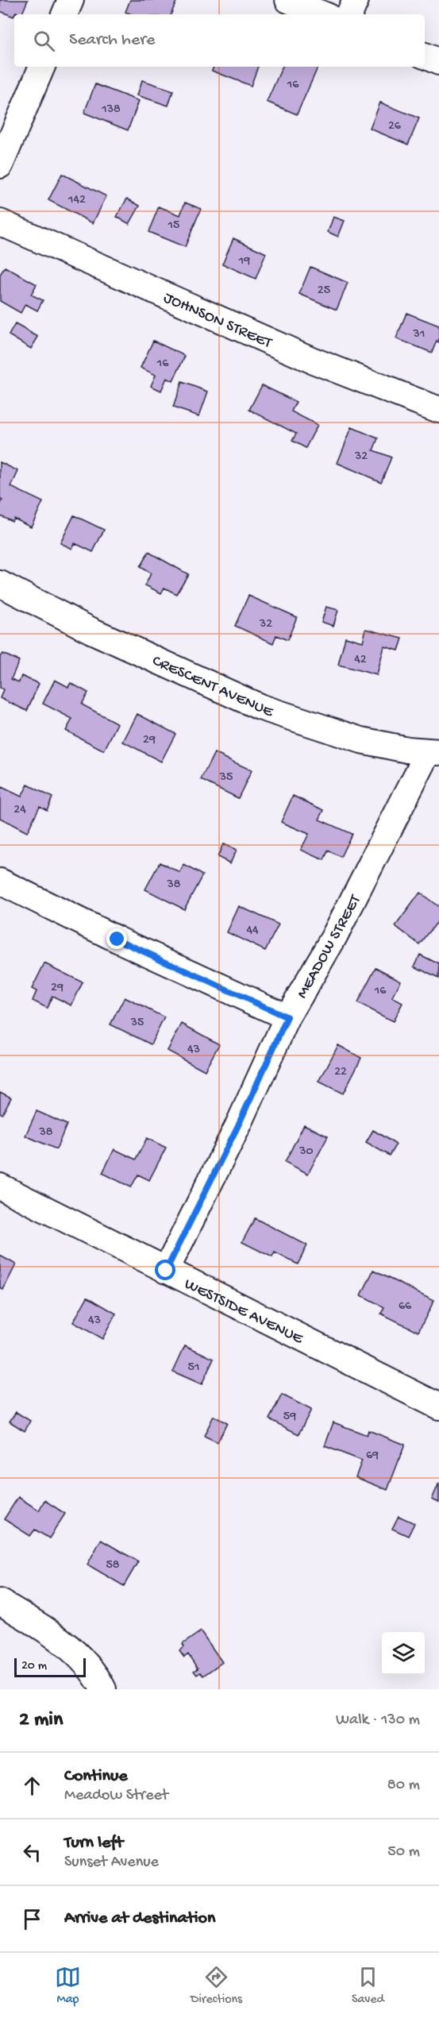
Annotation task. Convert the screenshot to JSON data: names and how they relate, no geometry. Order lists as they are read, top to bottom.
{
  "streets": {
    "street": [
      "JOHNSON STREET",
      "CRESCENT AVENUE",
      "MEADOW STREET",
      "WESTSIDE AVENUE"
    ]
  },
  "crossings": [
    ["CRESCENT AVENUE", "MEADOW STREET"],
    ["MEADOW STREET", "WESTSIDE AVENUE"]
  ],
  "house_numbers": [
    "16",
    "138",
    "26",
    "142",
    "15",
    "19",
    "25",
    "31",
    "16",
    "32",
    "32",
    "42",
    "29",
    "35",
    "24",
    "38",
    "44",
    "29",
    "16",
    "35",
    "43",
    "22",
    "38",
    "30",
    "66",
    "43",
    "51",
    "59",
    "69",
    "58"
  ],
  "scale_bar": "20 m",
  "page": {
    "search": "Search here",
    "scale": "20 m",
    "heading": ["2 min", "Walk · 130 m"],
    "list": [
      ["Continue", "Meadow Street", "80 m"],
      ["Turn left", "Sunset Avenue", "50 m"],
      "Arrive at destination"
    ],
    "nav": ["Map", "Directions", "Saved"]
  }
}
